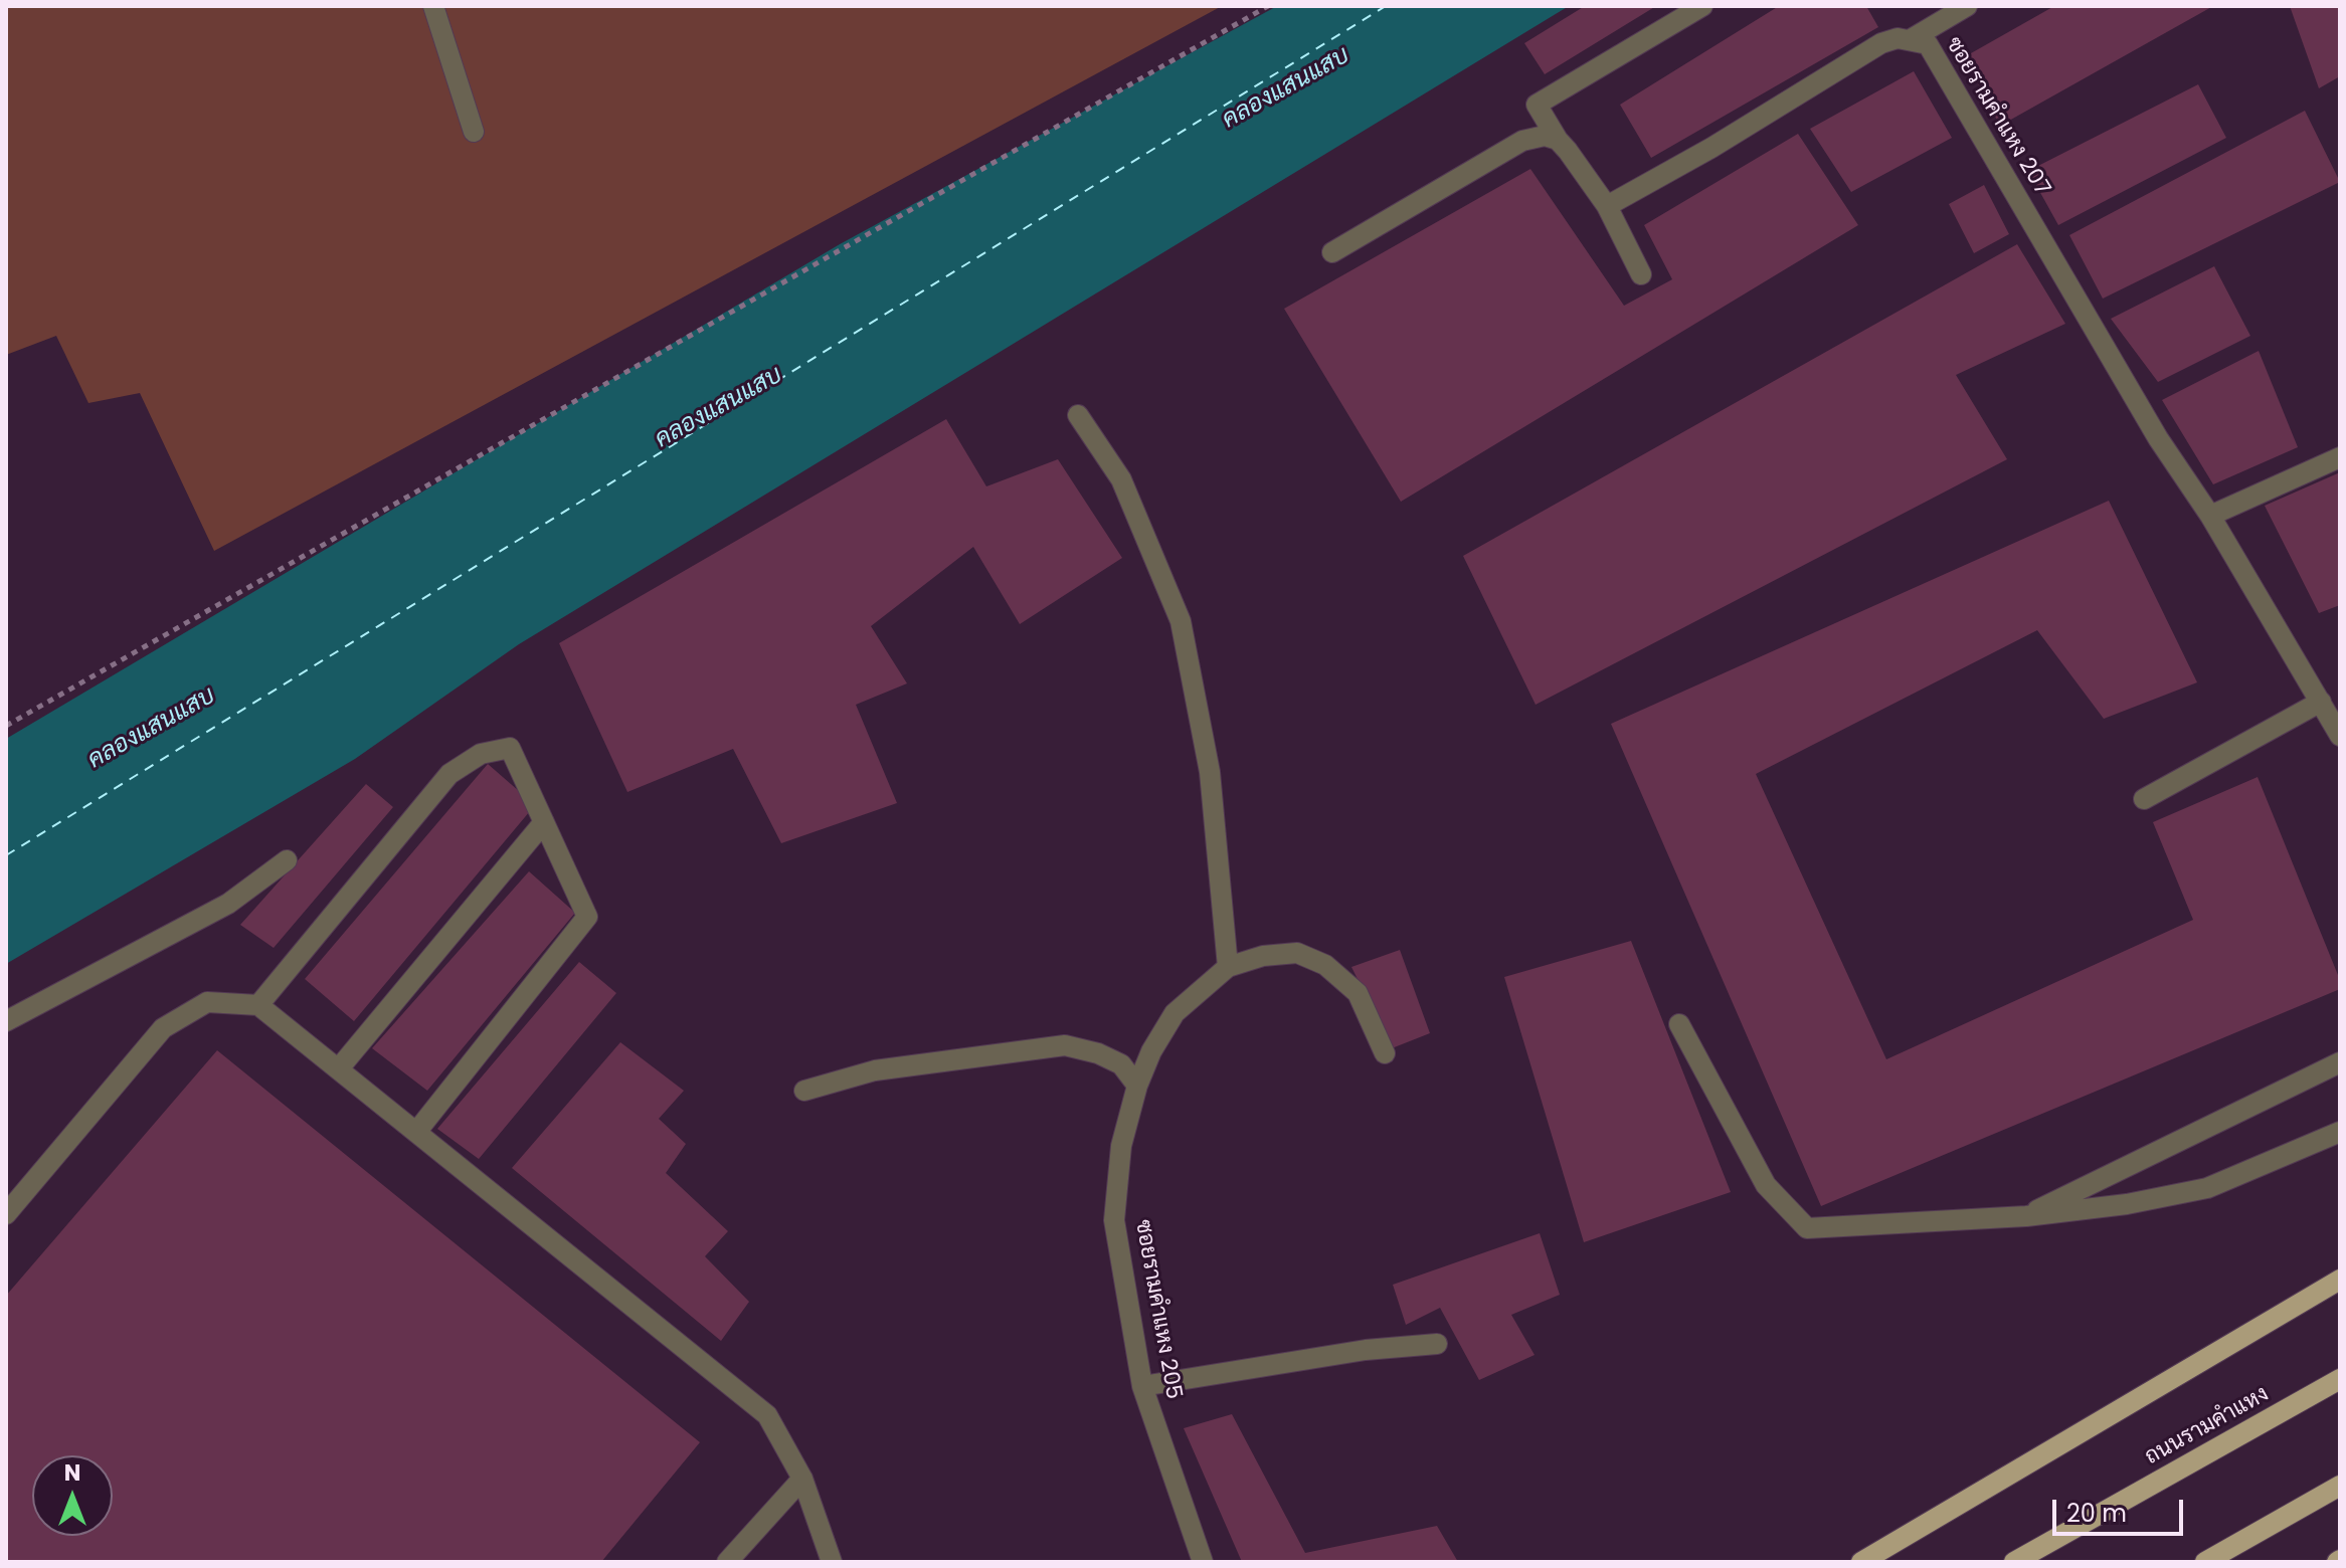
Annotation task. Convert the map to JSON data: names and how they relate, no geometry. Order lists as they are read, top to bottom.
{
  "streets": {
    "main road": ["ถนนรามคำแหง"],
    "street": ["ซอยรามคำแหง 207", "ซอยรามคำแหง 205"]
  },
  "water": ["คลองแสนแสบ"],
  "scale_bar": "20 m",
  "north": "top"
}
